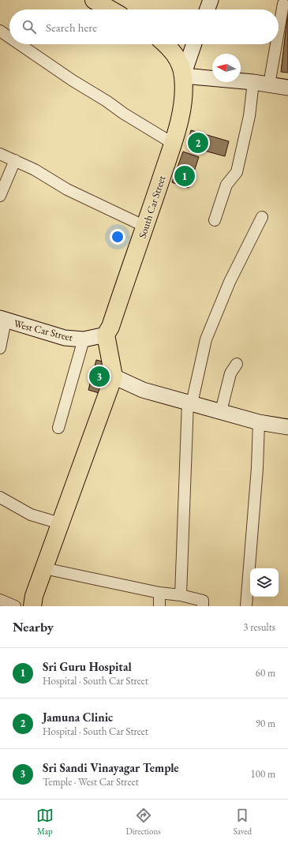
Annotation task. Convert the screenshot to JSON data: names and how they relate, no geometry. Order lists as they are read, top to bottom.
{
  "streets": {
    "main road": ["South Car Street"],
    "street": ["West Car Street"]
  },
  "crossings": [
    ["South Car Street", "West Car Street"]
  ],
  "north": "left",
  "page": {
    "search": "Search here",
    "pins": ["2", "1", "3"],
    "heading": ["Nearby", "3 results"],
    "list": [
      {
        "mark": "1",
        "name": "Sri Guru Hospital",
        "note": "Hospital · South Car Street",
        "value": "60 m"
      },
      {
        "mark": "2",
        "name": "Jamuna Clinic",
        "note": "Hospital · South Car Street",
        "value": "90 m"
      },
      {
        "mark": "3",
        "name": "Sri Sandi Vinayagar Temple",
        "note": "Temple · West Car Street",
        "value": "100 m"
      }
    ],
    "nav": ["Map", "Directions", "Saved"]
  }
}
